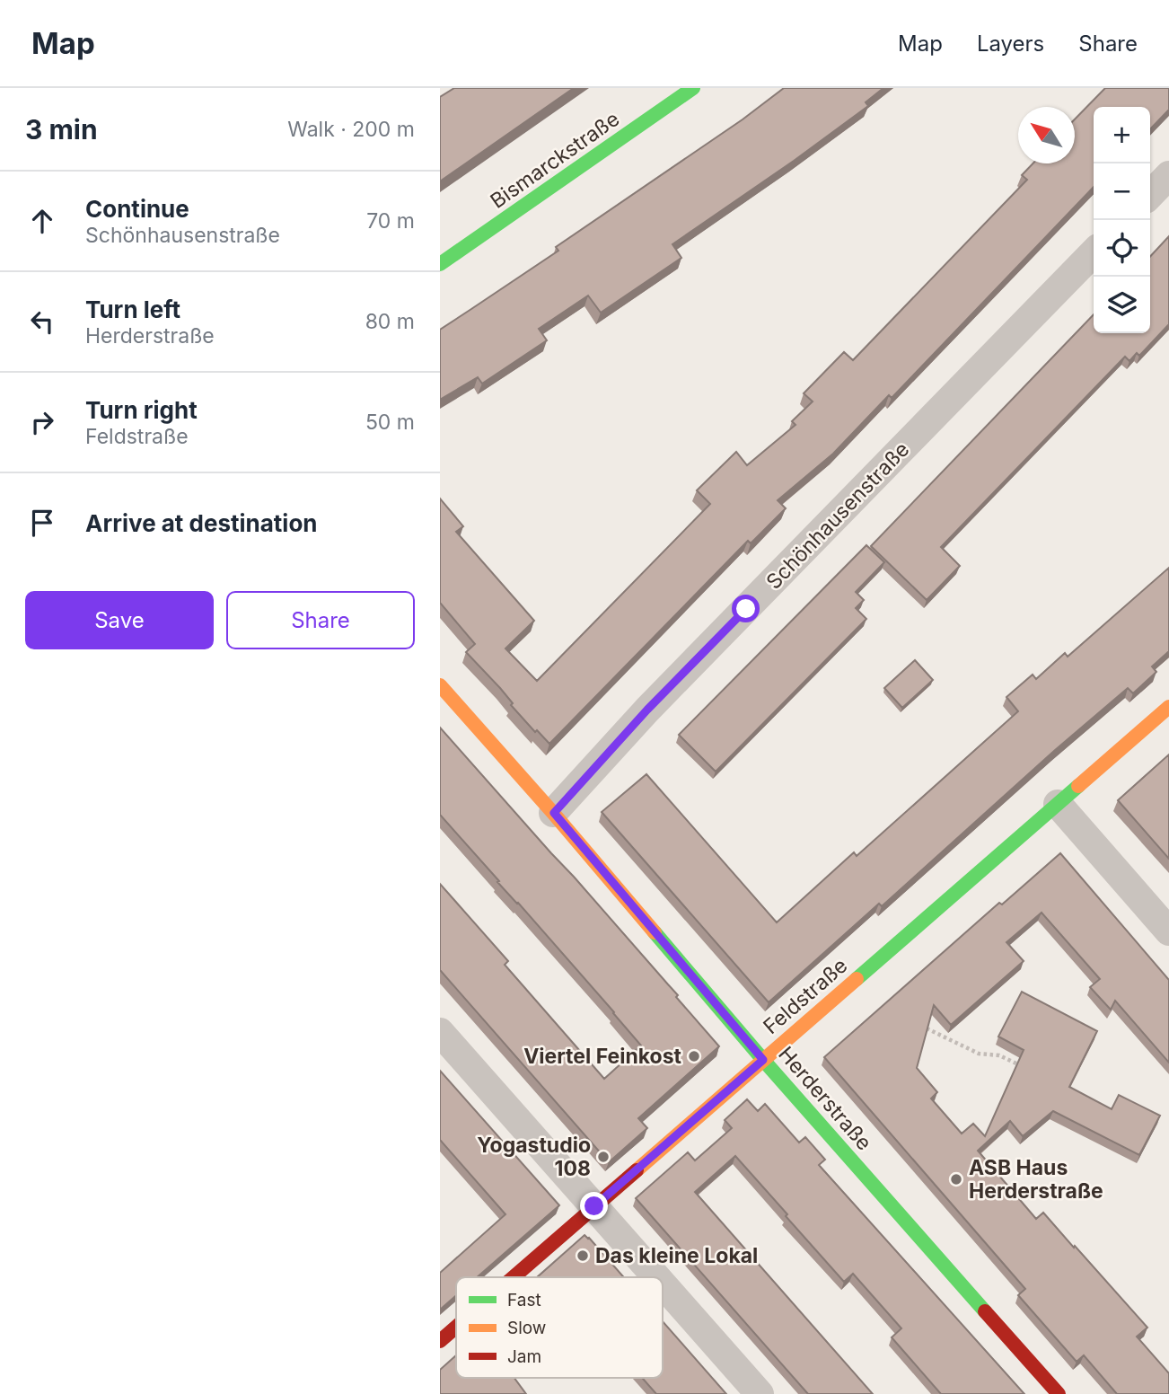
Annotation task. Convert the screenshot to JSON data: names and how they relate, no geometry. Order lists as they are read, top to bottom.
{
  "streets": {
    "street": [
      "Bismarckstraße",
      "Schönhausenstraße",
      "Feldstraße",
      "Herderstraße"
    ]
  },
  "crossings": [
    ["Schönhausenstraße", "Herderstraße"],
    ["Feldstraße", "Herderstraße"]
  ],
  "places": [
    "Viertel Feinkost",
    "Yogastudio 108",
    "ASB Haus Herderstraße",
    "Das kleine Lokal"
  ],
  "legend": ["Fast", "Slow", "Jam"],
  "north": "top left",
  "page": {
    "header": "Map",
    "nav": ["Map", "Layers", "Share"],
    "heading": ["3 min", "Walk · 200 m"],
    "map_buttons": ["+", "−"],
    "list": [
      ["Continue", "Schönhausenstraße", "70 m"],
      ["Turn left", "Herderstraße", "80 m"],
      ["Turn right", "Feldstraße", "50 m"],
      "Arrive at destination"
    ],
    "buttons": ["Save", "Share"]
  }
}
